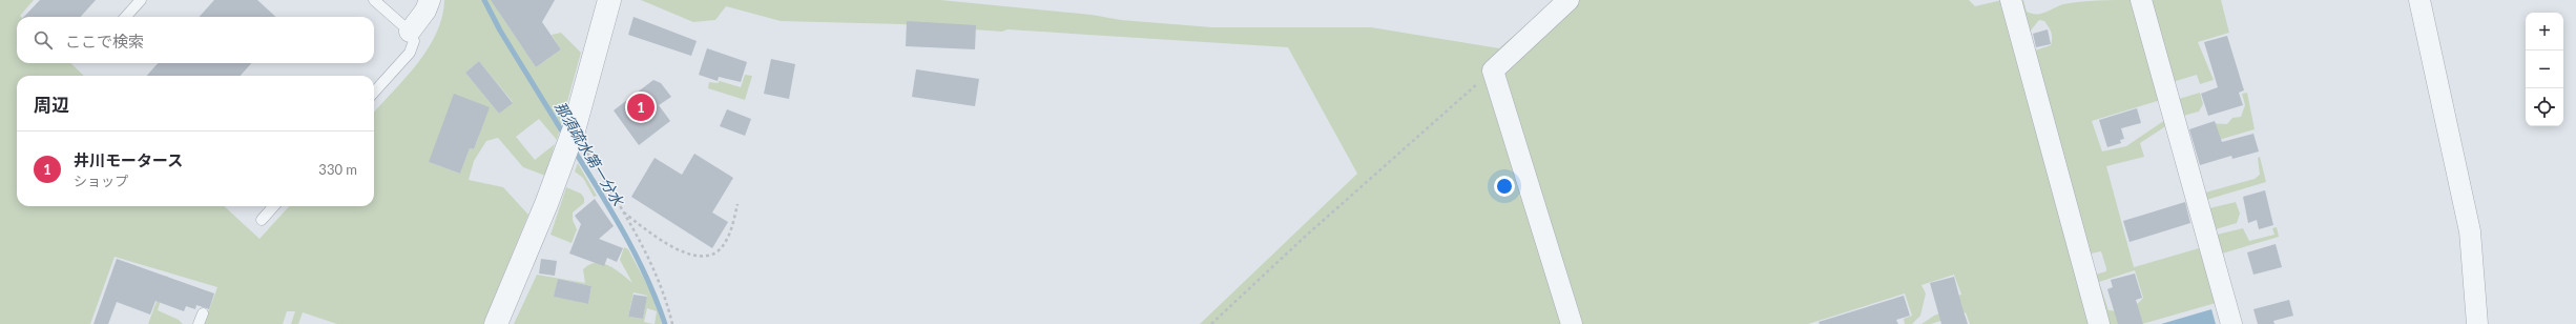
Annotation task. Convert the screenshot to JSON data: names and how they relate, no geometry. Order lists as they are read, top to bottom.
{
  "water": ["那須疏水第一分水"],
  "page": {
    "map_buttons": ["+", "−"],
    "search": "ここで検索",
    "heading": "周辺",
    "pins": "1",
    "list": [
      {
        "mark": "1",
        "name": "井川モータース",
        "note": "ショップ",
        "value": "330 m"
      }
    ]
  }
}
